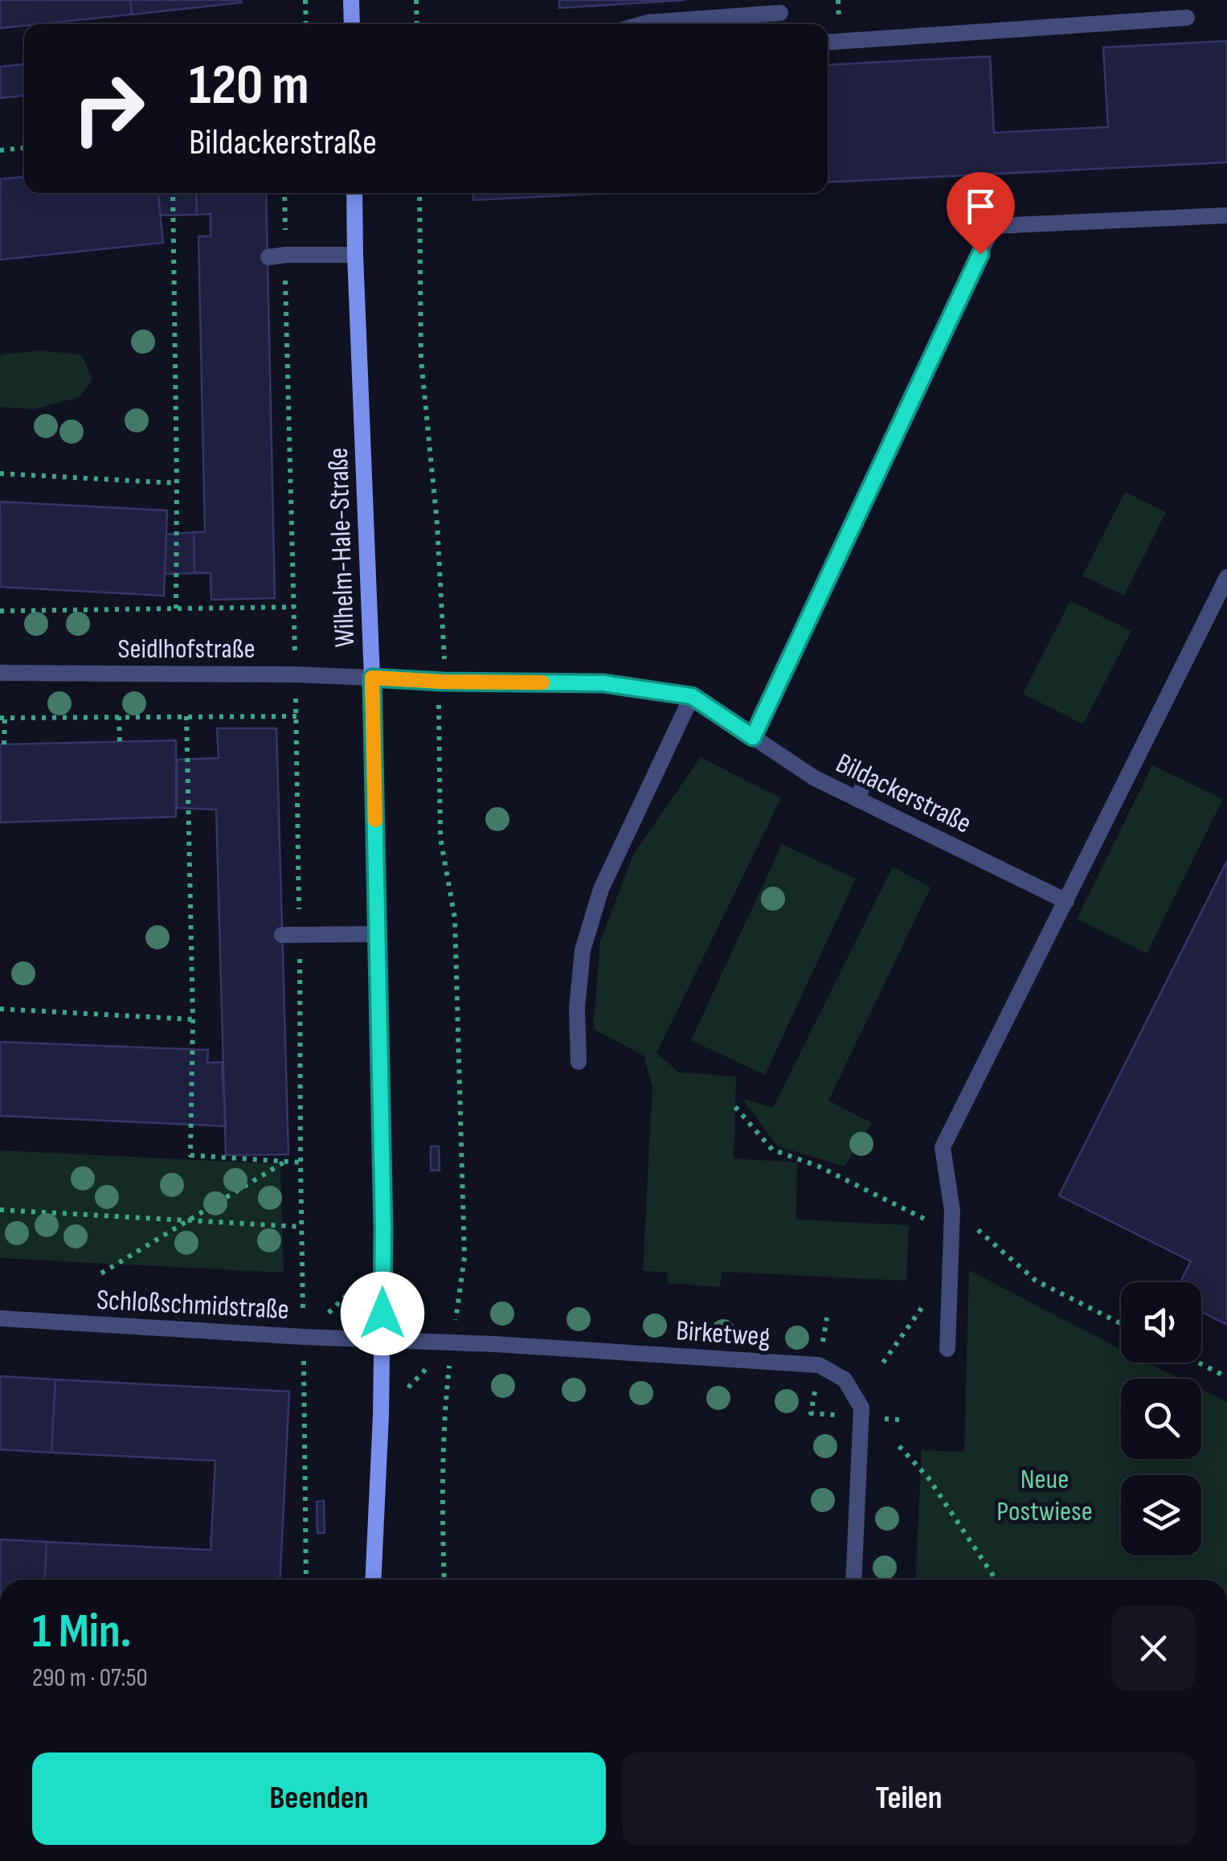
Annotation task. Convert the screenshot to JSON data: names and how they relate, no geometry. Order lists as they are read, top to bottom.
{
  "streets": {
    "main road": ["Wilhelm-Hale-Straße"],
    "street": [
      "Seidlhofstraße",
      "Bildackerstraße",
      "Schloßschmidstraße",
      "Birketweg"
    ]
  },
  "crossings": [
    ["Wilhelm-Hale-Straße", "Seidlhofstraße"],
    ["Wilhelm-Hale-Straße", "Bildackerstraße"],
    ["Wilhelm-Hale-Straße", "Schloßschmidstraße"],
    ["Wilhelm-Hale-Straße", "Birketweg"],
    ["Seidlhofstraße", "Bildackerstraße"],
    ["Schloßschmidstraße", "Birketweg"]
  ],
  "parks": ["Neue Postwiese"],
  "page": {
    "turn": ["120 m", "Bildackerstraße"],
    "heading": ["1 Min.", "290 m · 07:50"],
    "buttons": ["Beenden", "Teilen"]
  }
}
